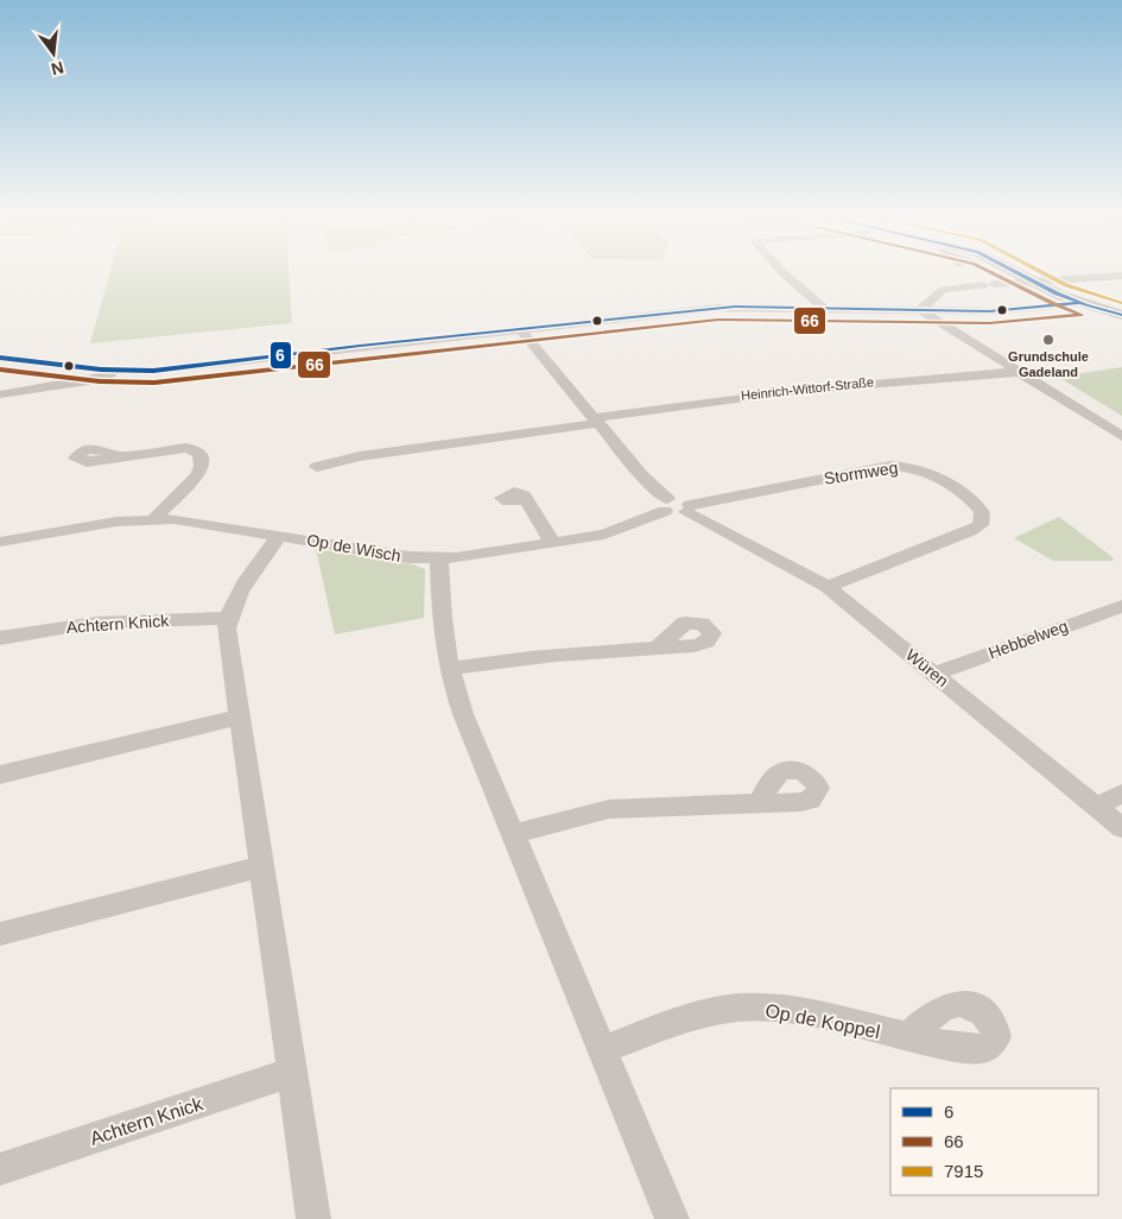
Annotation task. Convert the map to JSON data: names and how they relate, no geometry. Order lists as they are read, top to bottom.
{
  "streets": {
    "street": [
      "Heinrich-Wittorf-Straße",
      "Stormweg",
      "Op de Wisch",
      "Achtern Knick",
      "Hebbelweg",
      "Würen",
      "Op de Koppel"
    ]
  },
  "crossings": [
    ["Stormweg", "Würen"],
    ["Hebbelweg", "Würen"]
  ],
  "places": ["Grundschule Gadeland"],
  "lines": ["transit line 6", "transit line 66", "transit line 7915"],
  "legend": ["6", "66", "7915"],
  "north": "bottom"
}
